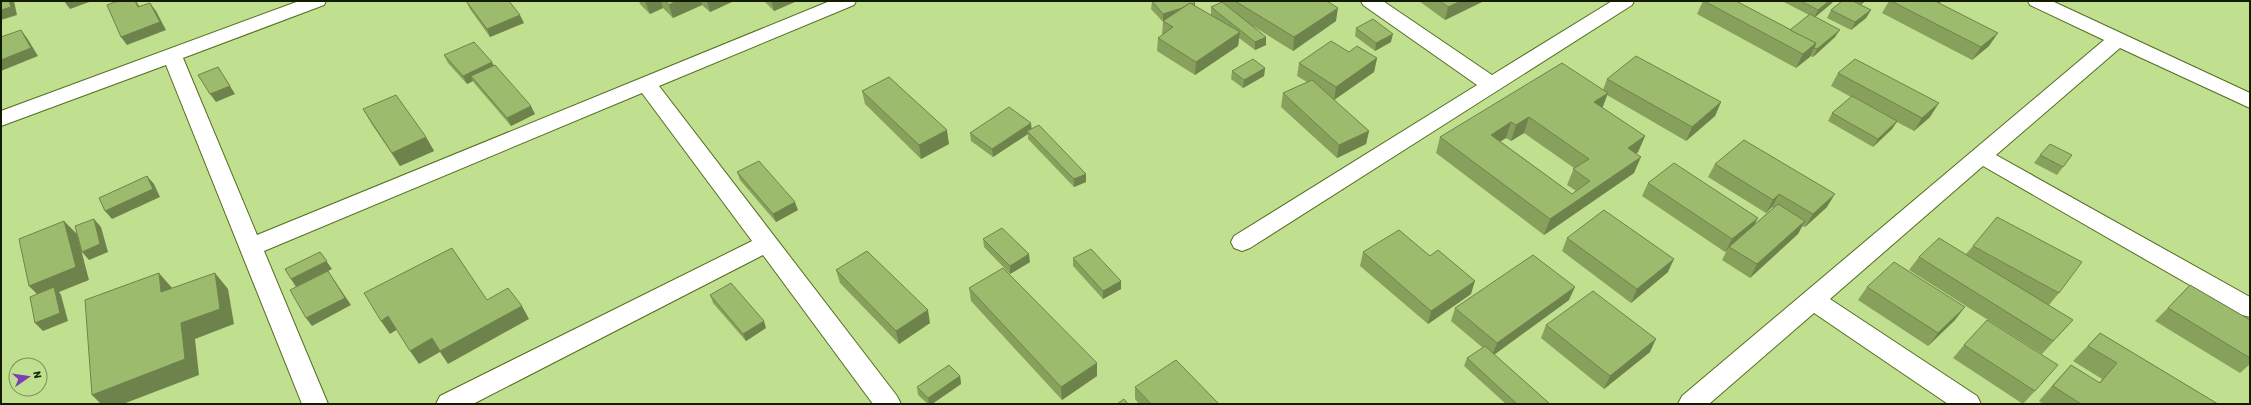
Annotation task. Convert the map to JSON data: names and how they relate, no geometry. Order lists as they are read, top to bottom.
{
  "north": "right"
}
